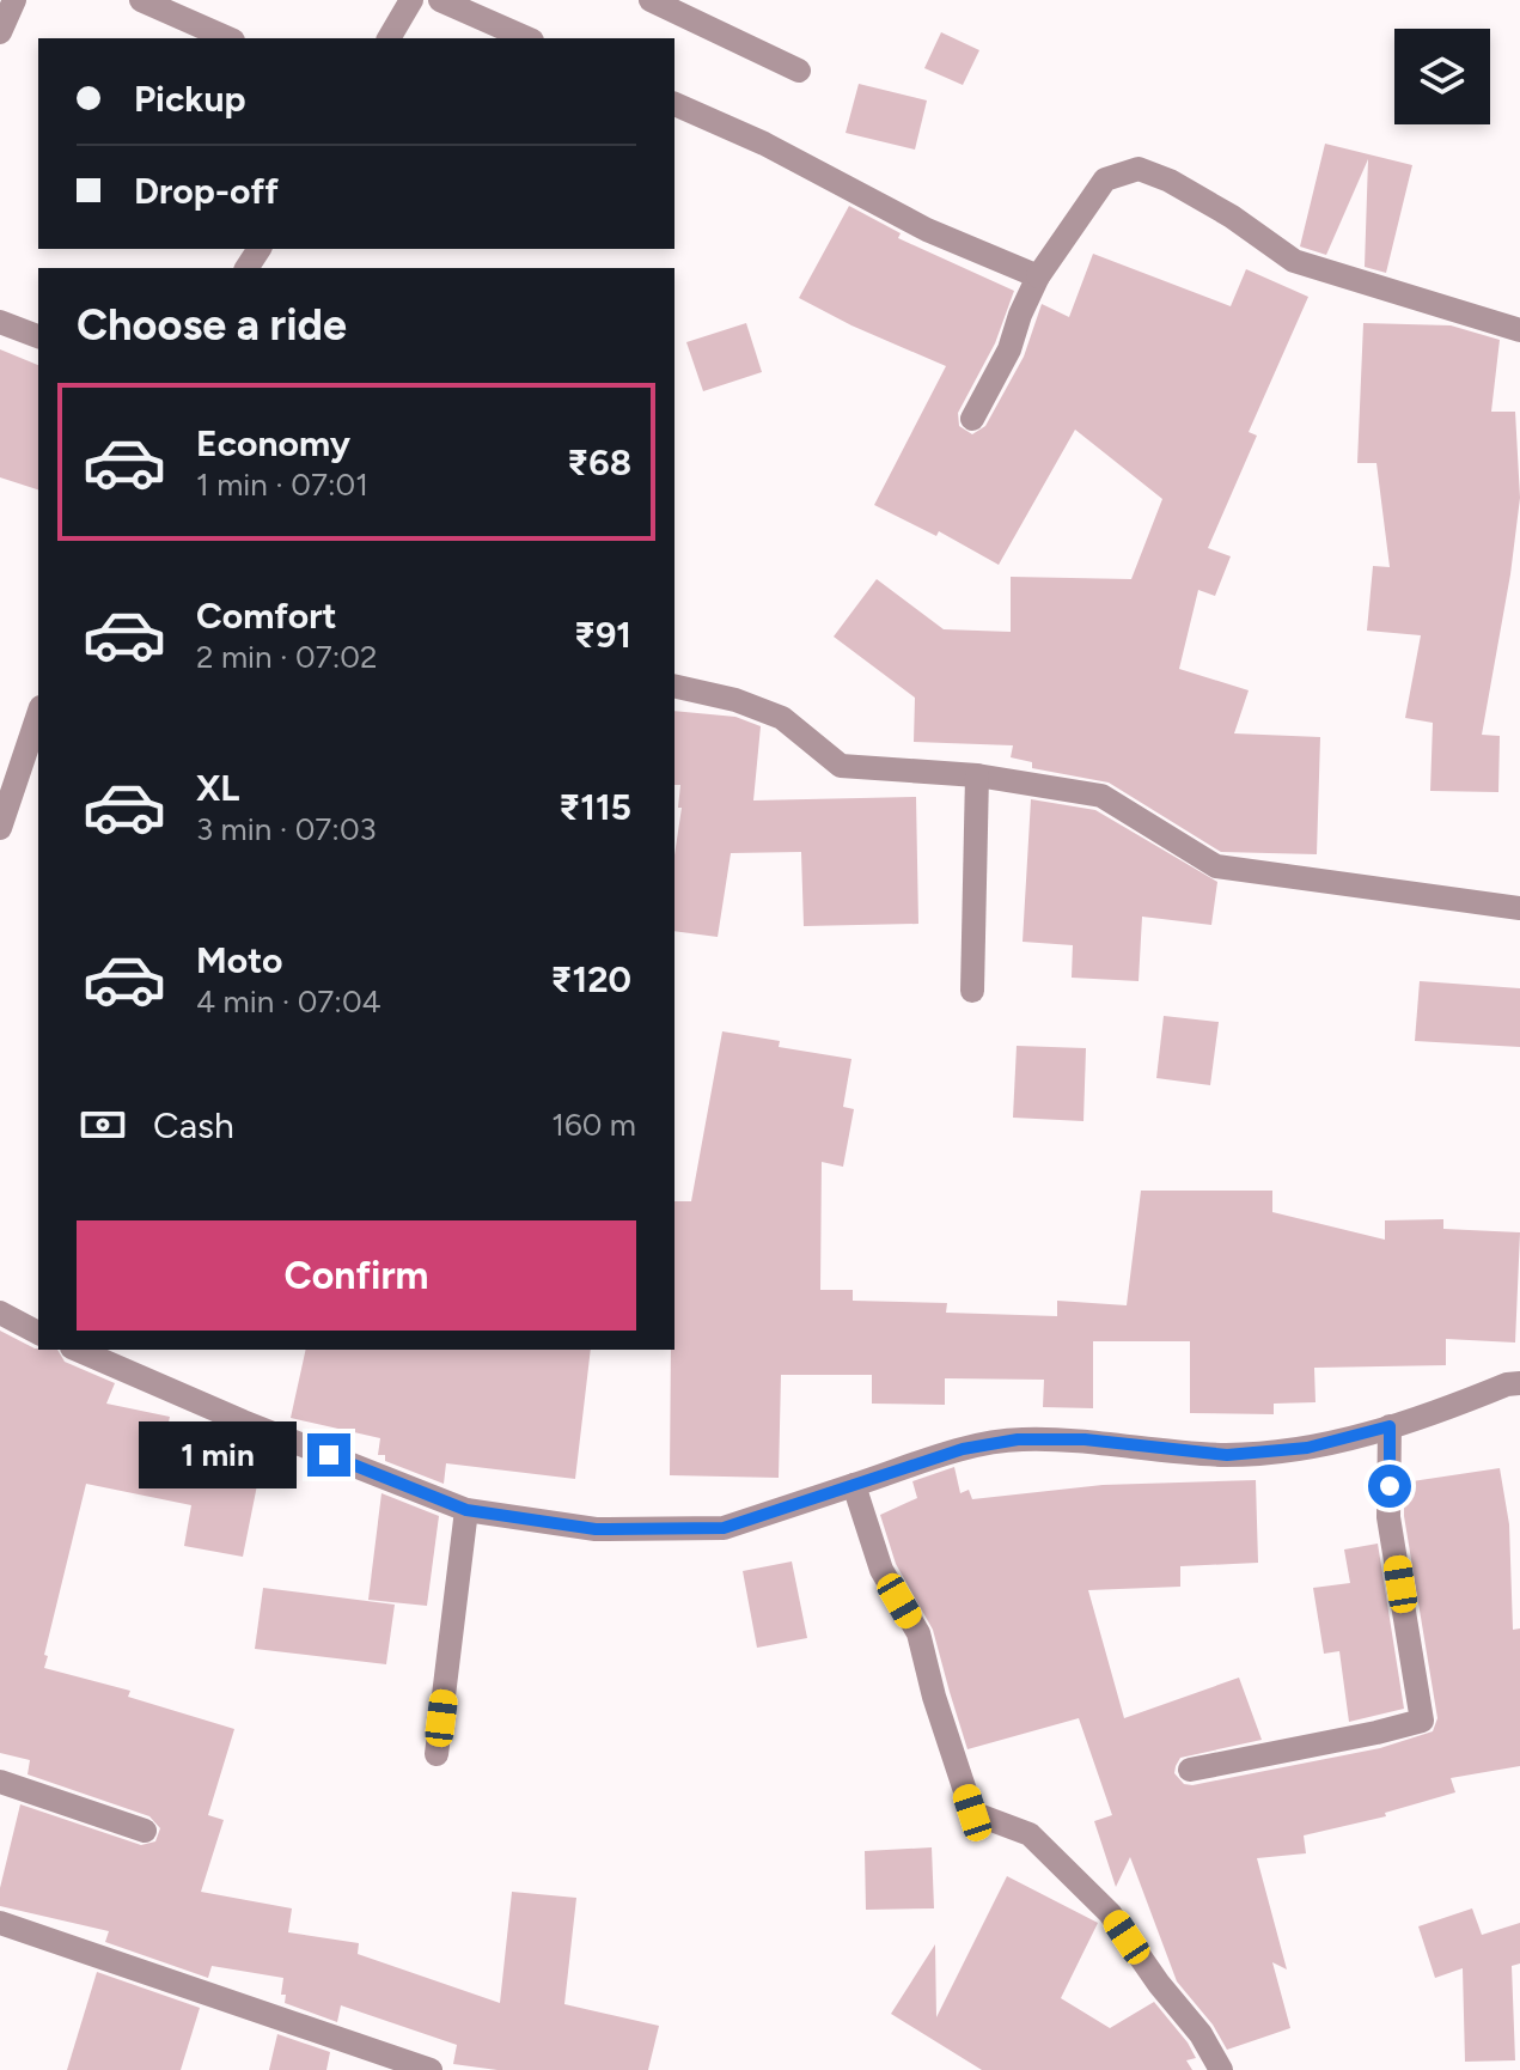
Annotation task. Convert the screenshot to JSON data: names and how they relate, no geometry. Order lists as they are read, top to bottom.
{
  "page": {
    "banner": ["Pickup", "Drop-off"],
    "heading": "Choose a ride",
    "list": [
      {
        "name": "Economy",
        "note": "1 min · 07:01",
        "value": "₹68"
      },
      {
        "name": "Comfort",
        "note": "2 min · 07:02",
        "value": "₹91"
      },
      {
        "name": "XL",
        "note": "3 min · 07:03",
        "value": "₹115"
      },
      {
        "name": "Moto",
        "note": "4 min · 07:04",
        "value": "₹120"
      }
    ],
    "pay": ["Cash", "160 m"],
    "buttons": "Confirm",
    "bubble": "1 min"
  }
}
